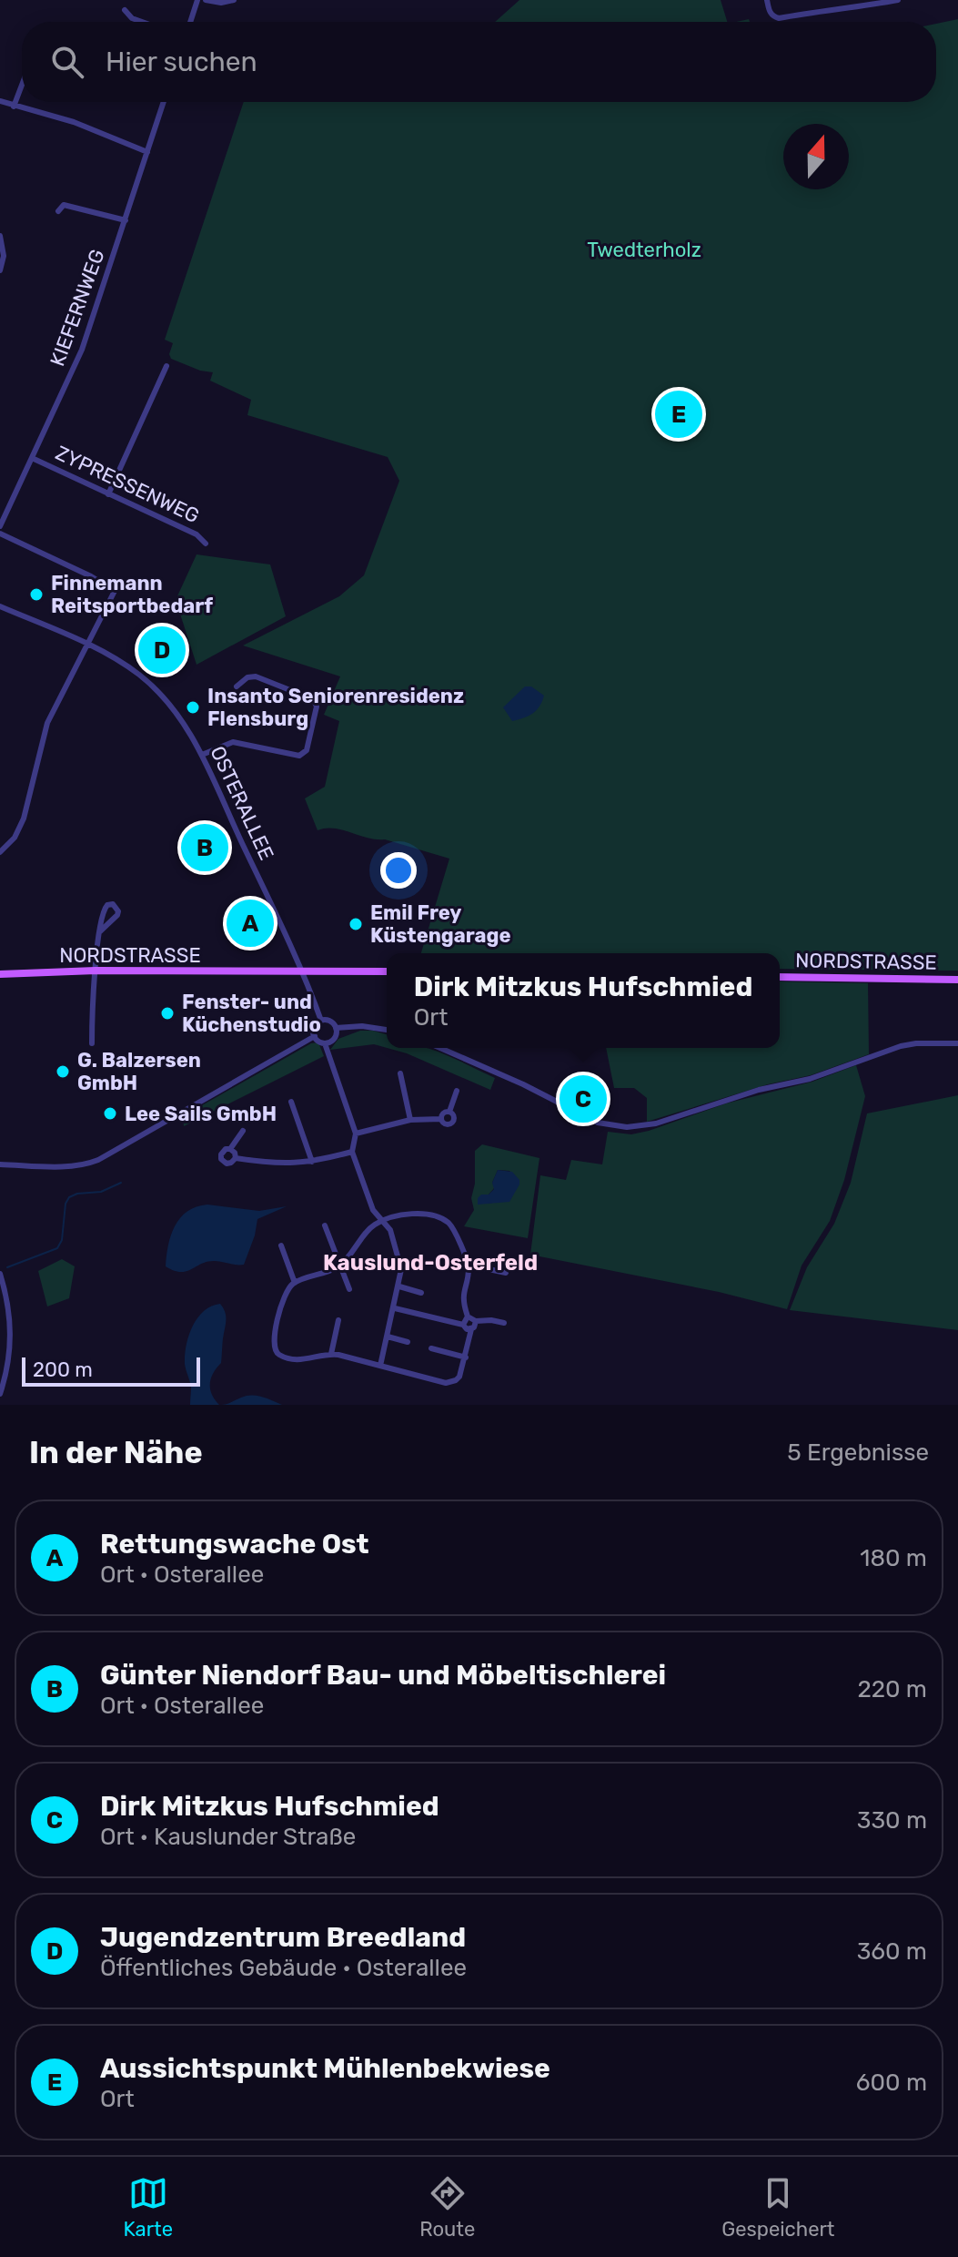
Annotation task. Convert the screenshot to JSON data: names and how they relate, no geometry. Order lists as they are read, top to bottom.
{
  "streets": {
    "main road": ["NORDSTRASSE"],
    "street": ["KIEFERNWEG", "ZYPRESSENWEG", "OSTERALLEE"]
  },
  "crossings": [
    ["KIEFERNWEG", "ZYPRESSENWEG"],
    ["OSTERALLEE", "NORDSTRASSE"]
  ],
  "districts": ["Kauslund-Osterfeld"],
  "parks": ["Twedterholz"],
  "places": [
    "Finnemann Reitsportbedarf",
    "Insanto Seniorenresidenz Flensburg",
    "Emil Frey Küstengarage",
    "Fenster- und Küchenstudio",
    "G. Balzersen GmbH",
    "Lee Sails GmbH"
  ],
  "scale_bar": "200 m",
  "north": "top",
  "page": {
    "search": "Hier suchen",
    "pins": [
      "E",
      "D",
      "B",
      "A",
      "C"
    ],
    "popup": ["Dirk Mitzkus Hufschmied", "Ort"],
    "scale": "200 m",
    "heading": ["In der Nähe", "5 Ergebnisse"],
    "list": [
      {
        "mark": "A",
        "name": "Rettungswache Ost",
        "note": "Ort · Osterallee",
        "value": "180 m"
      },
      {
        "mark": "B",
        "name": "Günter Niendorf Bau- und Möbeltischlerei",
        "note": "Ort · Osterallee",
        "value": "220 m"
      },
      {
        "mark": "C",
        "name": "Dirk Mitzkus Hufschmied",
        "note": "Ort · Kauslunder Straße",
        "value": "330 m"
      },
      {
        "mark": "D",
        "name": "Jugendzentrum Breedland",
        "note": "Öffentliches Gebäude · Osterallee",
        "value": "360 m"
      },
      {
        "mark": "E",
        "name": "Aussichtspunkt Mühlenbekwiese",
        "note": "Ort",
        "value": "600 m"
      }
    ],
    "nav": ["Karte", "Route", "Gespeichert"]
  }
}
